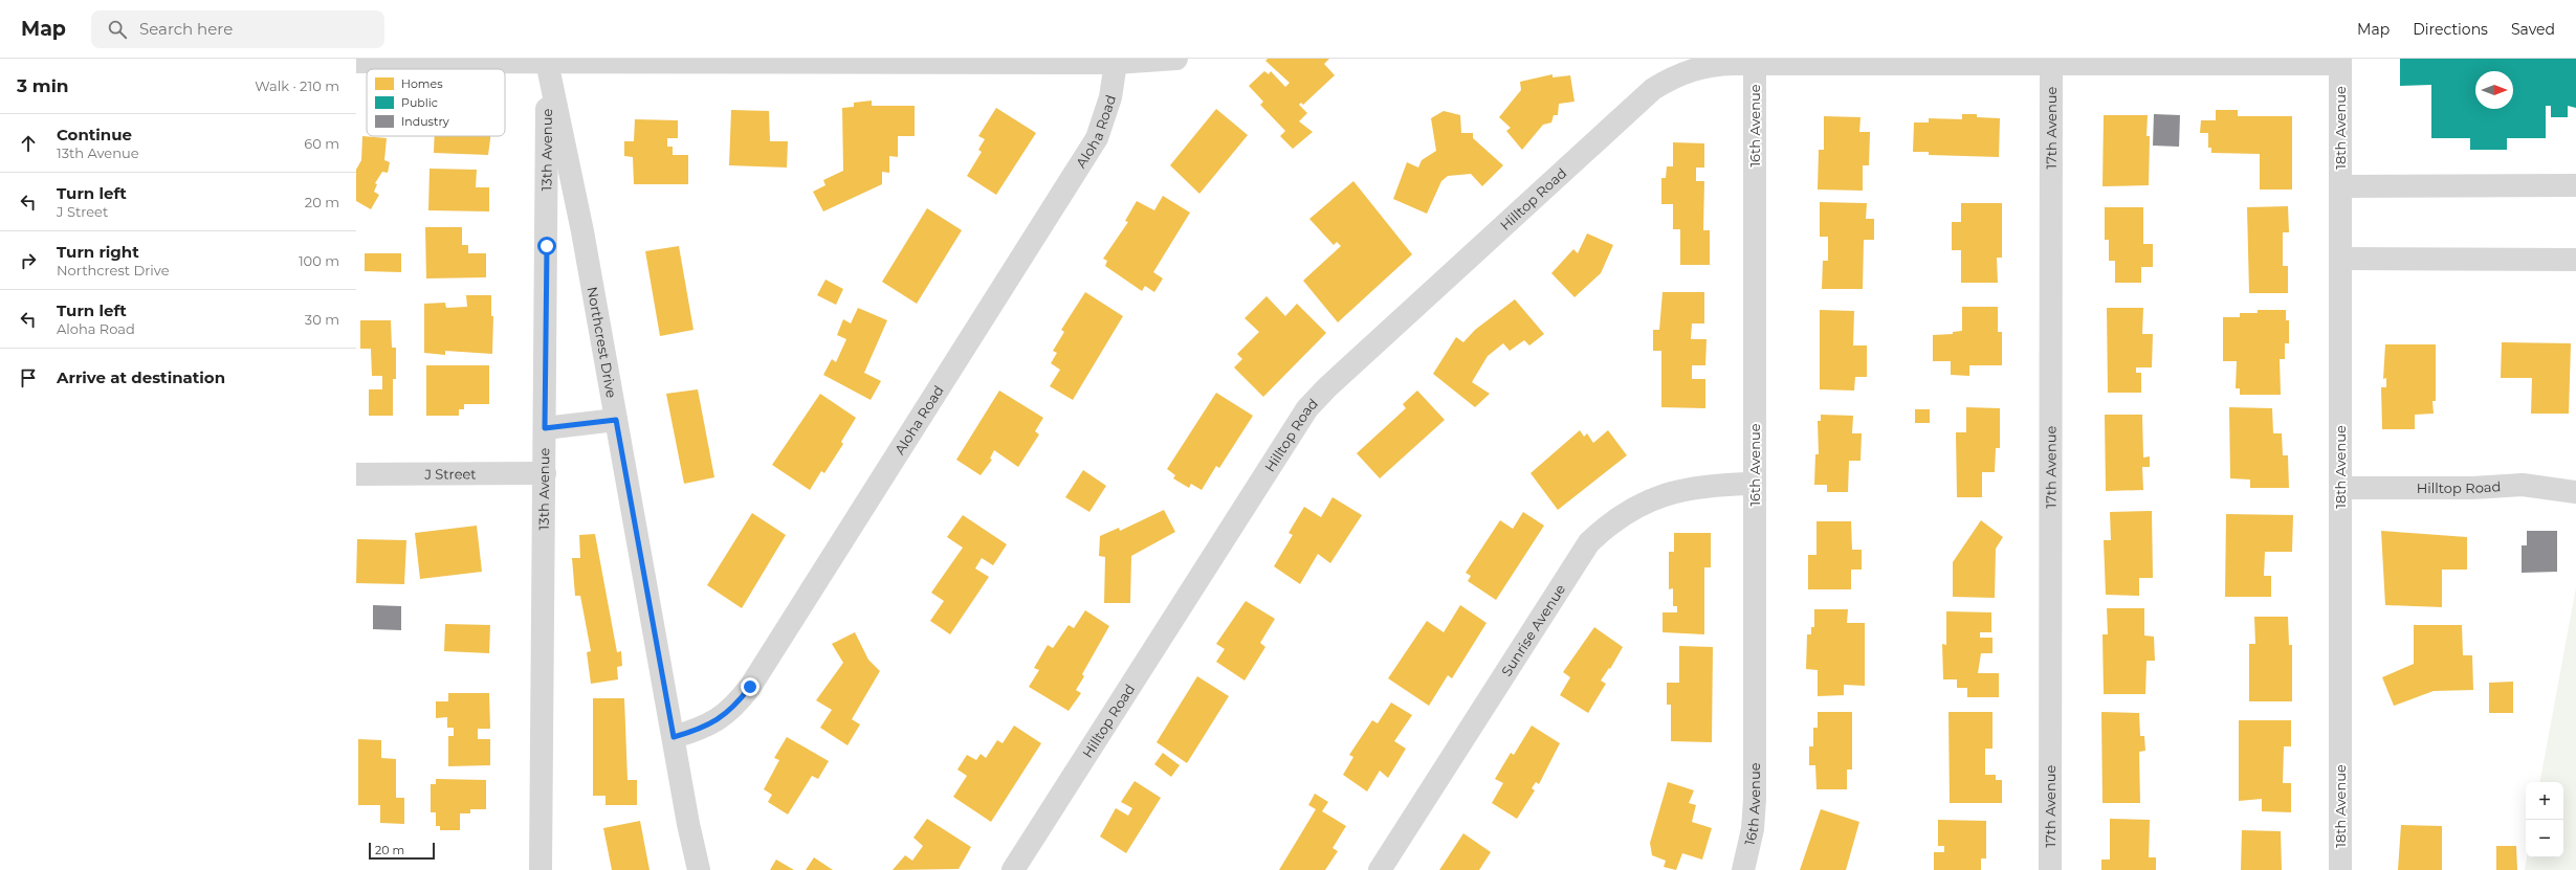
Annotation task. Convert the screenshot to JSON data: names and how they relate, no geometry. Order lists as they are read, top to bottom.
{
  "streets": {
    "street": [
      "16th Avenue",
      "17th Avenue",
      "18th Avenue",
      "Aloha Road",
      "13th Avenue",
      "Hilltop Road",
      "Northcrest Drive",
      "J Street",
      "Sunrise Avenue"
    ]
  },
  "crossings": [
    ["16th Avenue", "Hilltop Road"],
    ["16th Avenue", "Sunrise Avenue"],
    ["17th Avenue", "Hilltop Road"],
    ["18th Avenue", "Hilltop Road"],
    ["Aloha Road", "Northcrest Drive"],
    ["13th Avenue", "Northcrest Drive"],
    ["13th Avenue", "J Street"]
  ],
  "legend": ["Homes", "Public", "Industry"],
  "scale_bar": "20 m",
  "north": "right",
  "page": {
    "header": "Map",
    "search": "Search here",
    "nav": ["Map", "Directions", "Saved"],
    "heading": ["3 min", "Walk · 210 m"],
    "list": [
      ["Continue", "13th Avenue", "60 m"],
      ["Turn left", "J Street", "20 m"],
      ["Turn right", "Northcrest Drive", "100 m"],
      ["Turn left", "Aloha Road", "30 m"],
      "Arrive at destination"
    ],
    "map_buttons": ["+", "−"],
    "scale": "20 m"
  }
}
